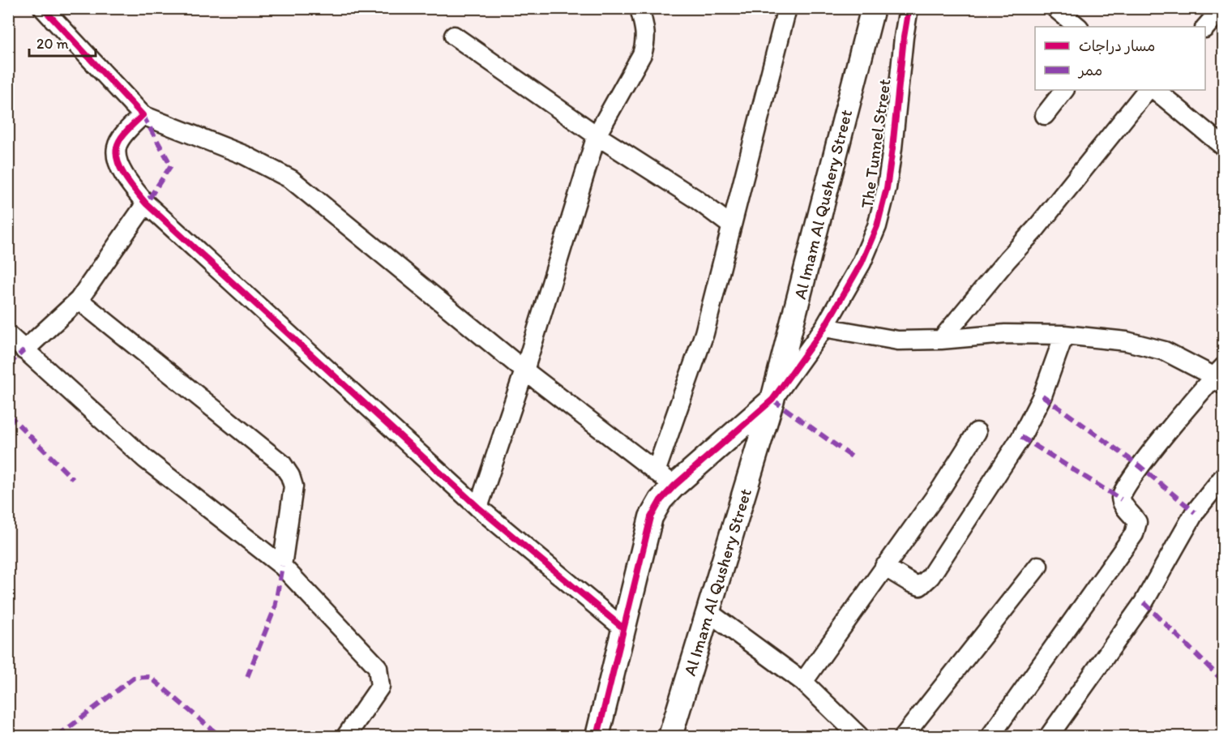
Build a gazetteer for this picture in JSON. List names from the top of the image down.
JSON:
{
  "streets": {
    "street": ["The Tunnel Street", "Al Imam Al Qushery Street"]
  },
  "crossings": [
    ["The Tunnel Street", "Al Imam Al Qushery Street"]
  ],
  "legend": ["مسار دراجات", "ممر"],
  "scale_bar": "20 m"
}
